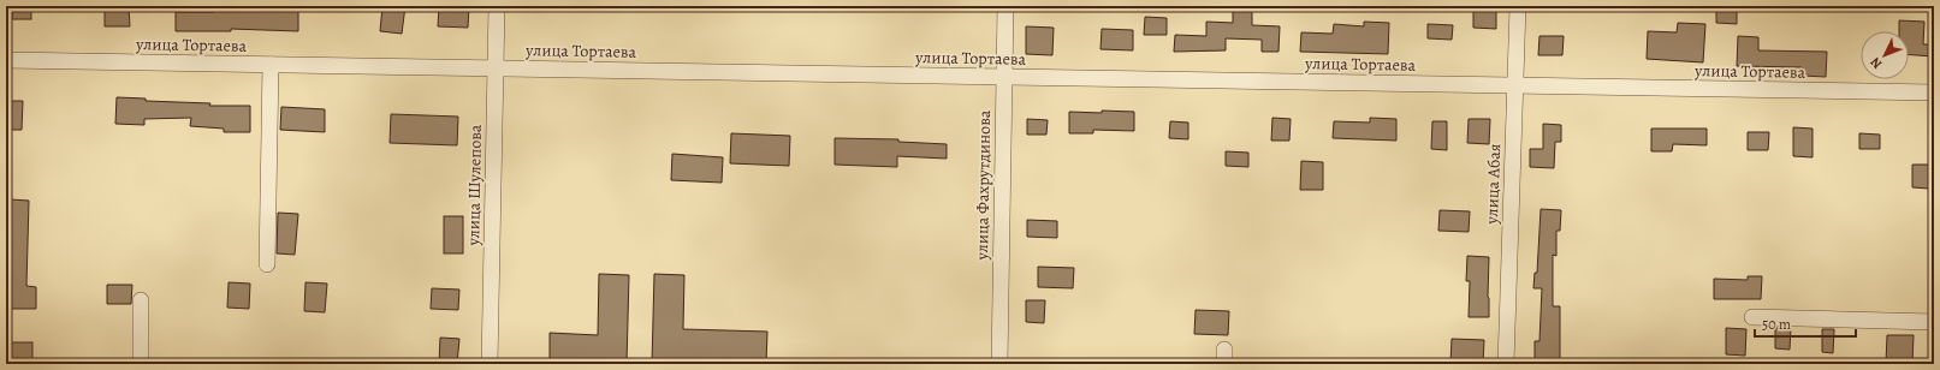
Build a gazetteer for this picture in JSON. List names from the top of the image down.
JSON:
{
  "streets": {
    "street": [
      "улица Тортаева",
      "улица Абая",
      "улица Шулепова",
      "улица Фахрутдинова"
    ]
  },
  "crossings": [
    ["улица Тортаева", "улица Абая"],
    ["улица Тортаева", "улица Шулепова"],
    ["улица Тортаева", "улица Фахрутдинова"]
  ],
  "scale_bar": "50 m",
  "north": "bottom left"
}
